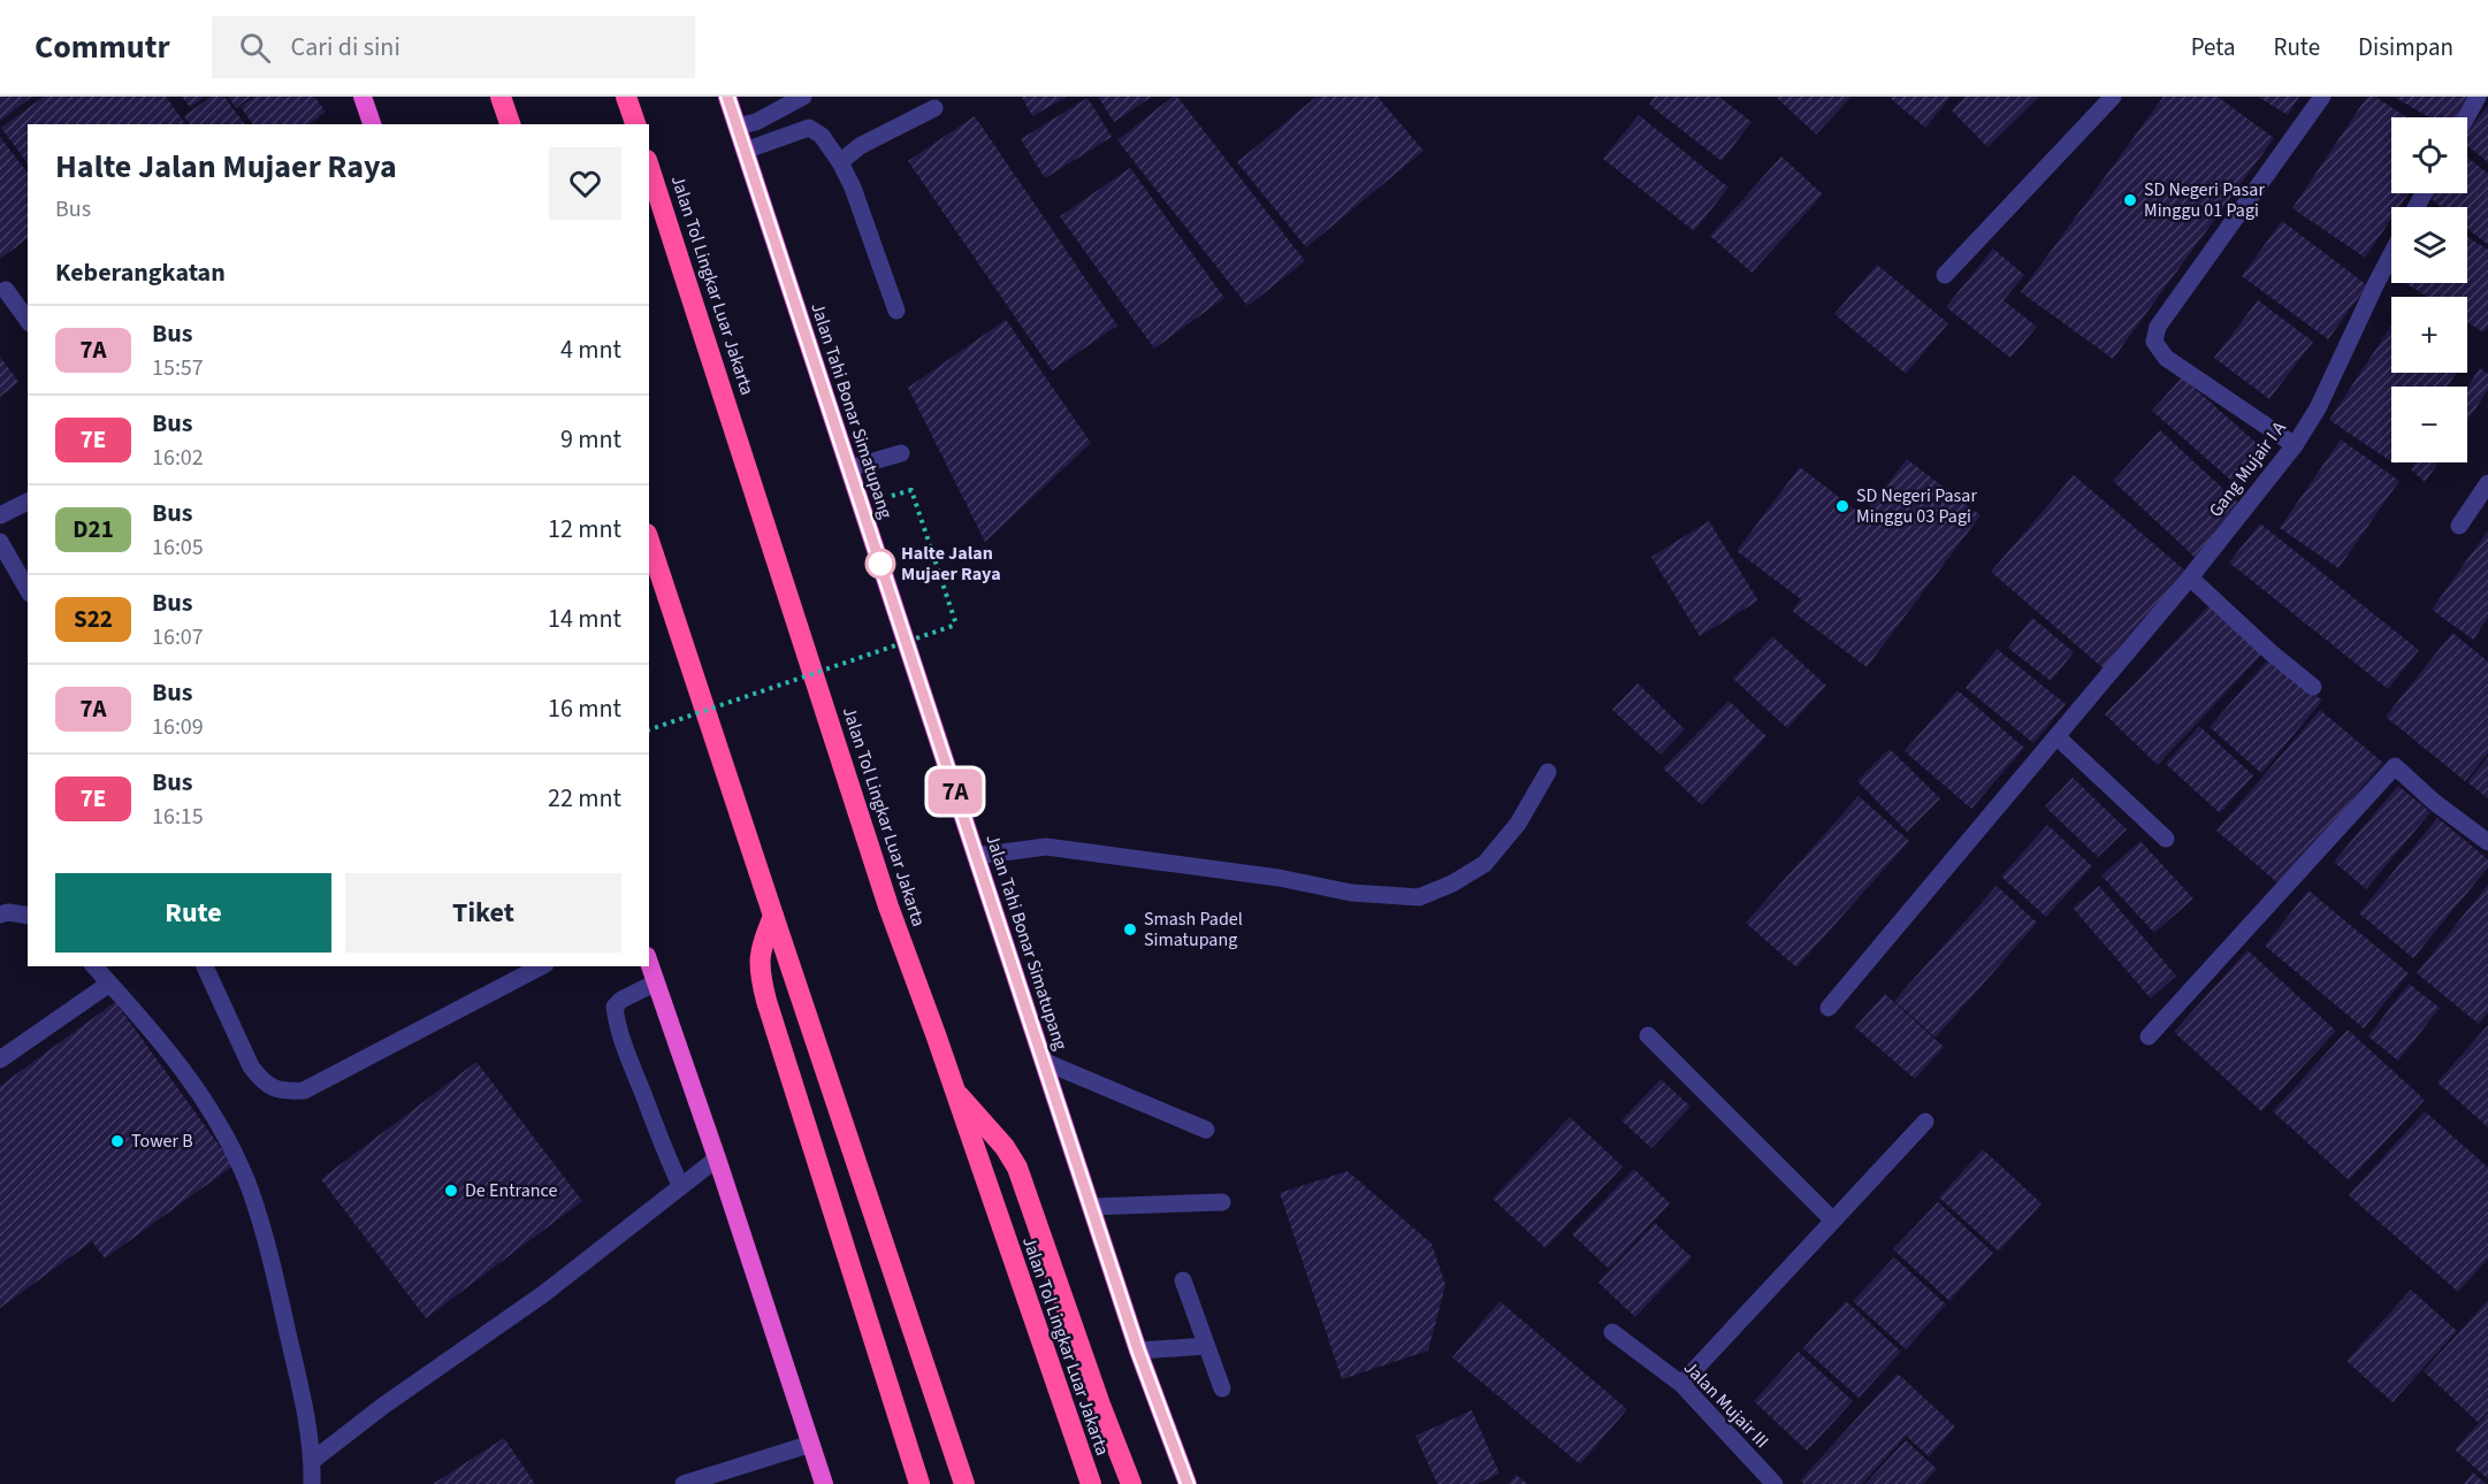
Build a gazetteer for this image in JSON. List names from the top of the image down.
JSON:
{
  "streets": {
    "highway": ["Jalan Tol Lingkar Luar Jakarta", "Jalan Tahi Bonar Simatupang"],
    "street": ["Gang Mujair I A", "Jalan Mujair III"]
  },
  "places": [
    "SD Negeri Pasar Minggu 01 Pagi",
    "SD Negeri Pasar Minggu 03 Pagi",
    "Halte Jalan Mujaer Raya",
    "Smash Padel Simatupang",
    "Tower B",
    "De Entrance"
  ],
  "lines": ["bus line 7A"],
  "page": {
    "header": "Commutr",
    "search": "Cari di sini",
    "nav": ["Peta", "Rute", "Disimpan"],
    "on_map": "7A",
    "map_buttons": ["+", "−"],
    "heading": [
      ["Halte Jalan Mujaer Raya", "Bus"],
      "Keberangkatan"
    ],
    "list": [
      {
        "mark": "7A",
        "name": "Bus",
        "note": "15:57",
        "value": "4 mnt"
      },
      {
        "mark": "7E",
        "name": "Bus",
        "note": "16:02",
        "value": "9 mnt"
      },
      {
        "mark": "D21",
        "name": "Bus",
        "note": "16:05",
        "value": "12 mnt"
      },
      {
        "mark": "S22",
        "name": "Bus",
        "note": "16:07",
        "value": "14 mnt"
      },
      {
        "mark": "7A",
        "name": "Bus",
        "note": "16:09",
        "value": "16 mnt"
      },
      {
        "mark": "7E",
        "name": "Bus",
        "note": "16:15",
        "value": "22 mnt"
      }
    ],
    "buttons": ["Rute", "Tiket"]
  }
}
